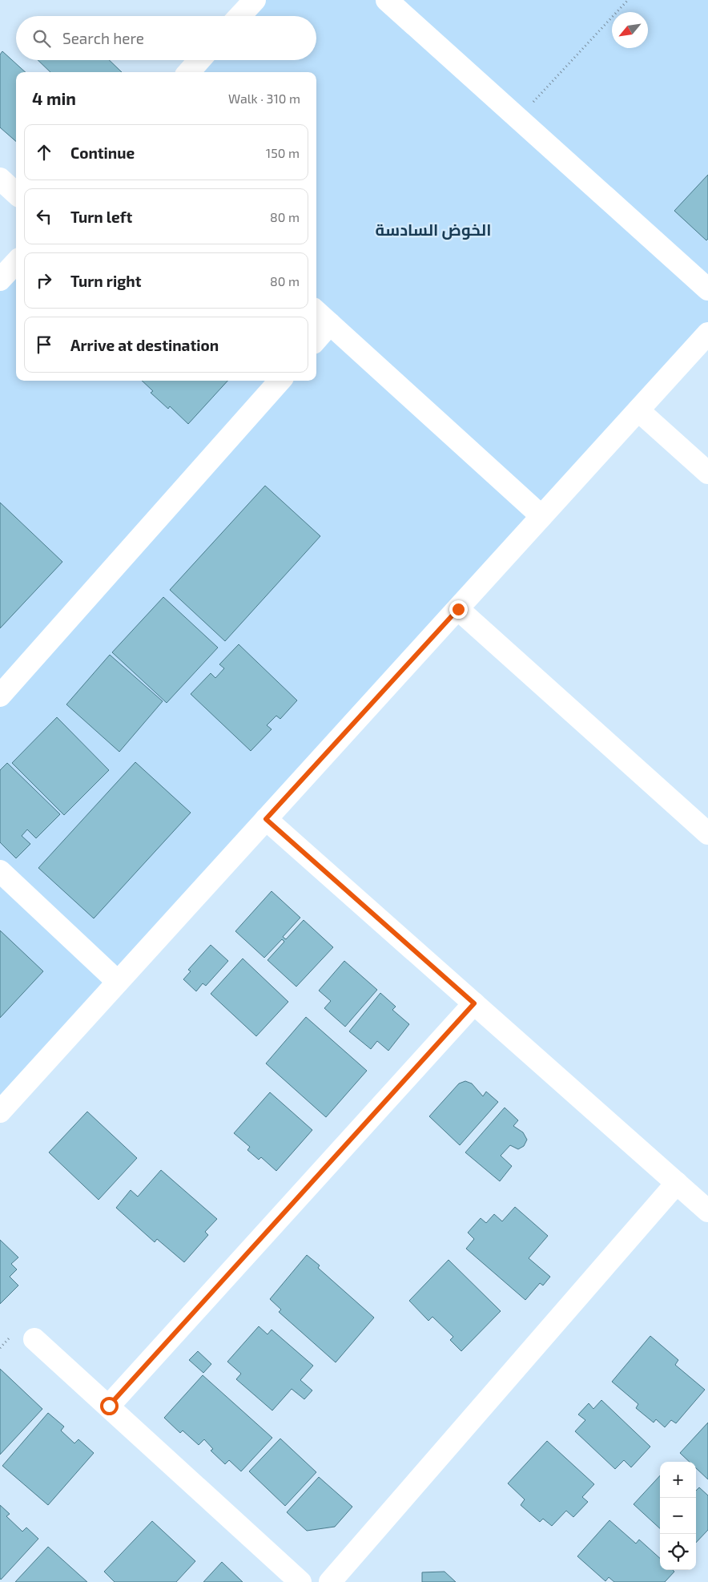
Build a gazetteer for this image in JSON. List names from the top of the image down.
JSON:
{
  "districts": ["الخوض السادسة"],
  "north": "bottom left",
  "page": {
    "search": "Search here",
    "heading": ["4 min", "Walk · 310 m"],
    "list": [
      ["Continue", "150 m"],
      ["Turn left", "80 m"],
      ["Turn right", "80 m"],
      "Arrive at destination"
    ],
    "map_buttons": ["+", "−"]
  }
}
